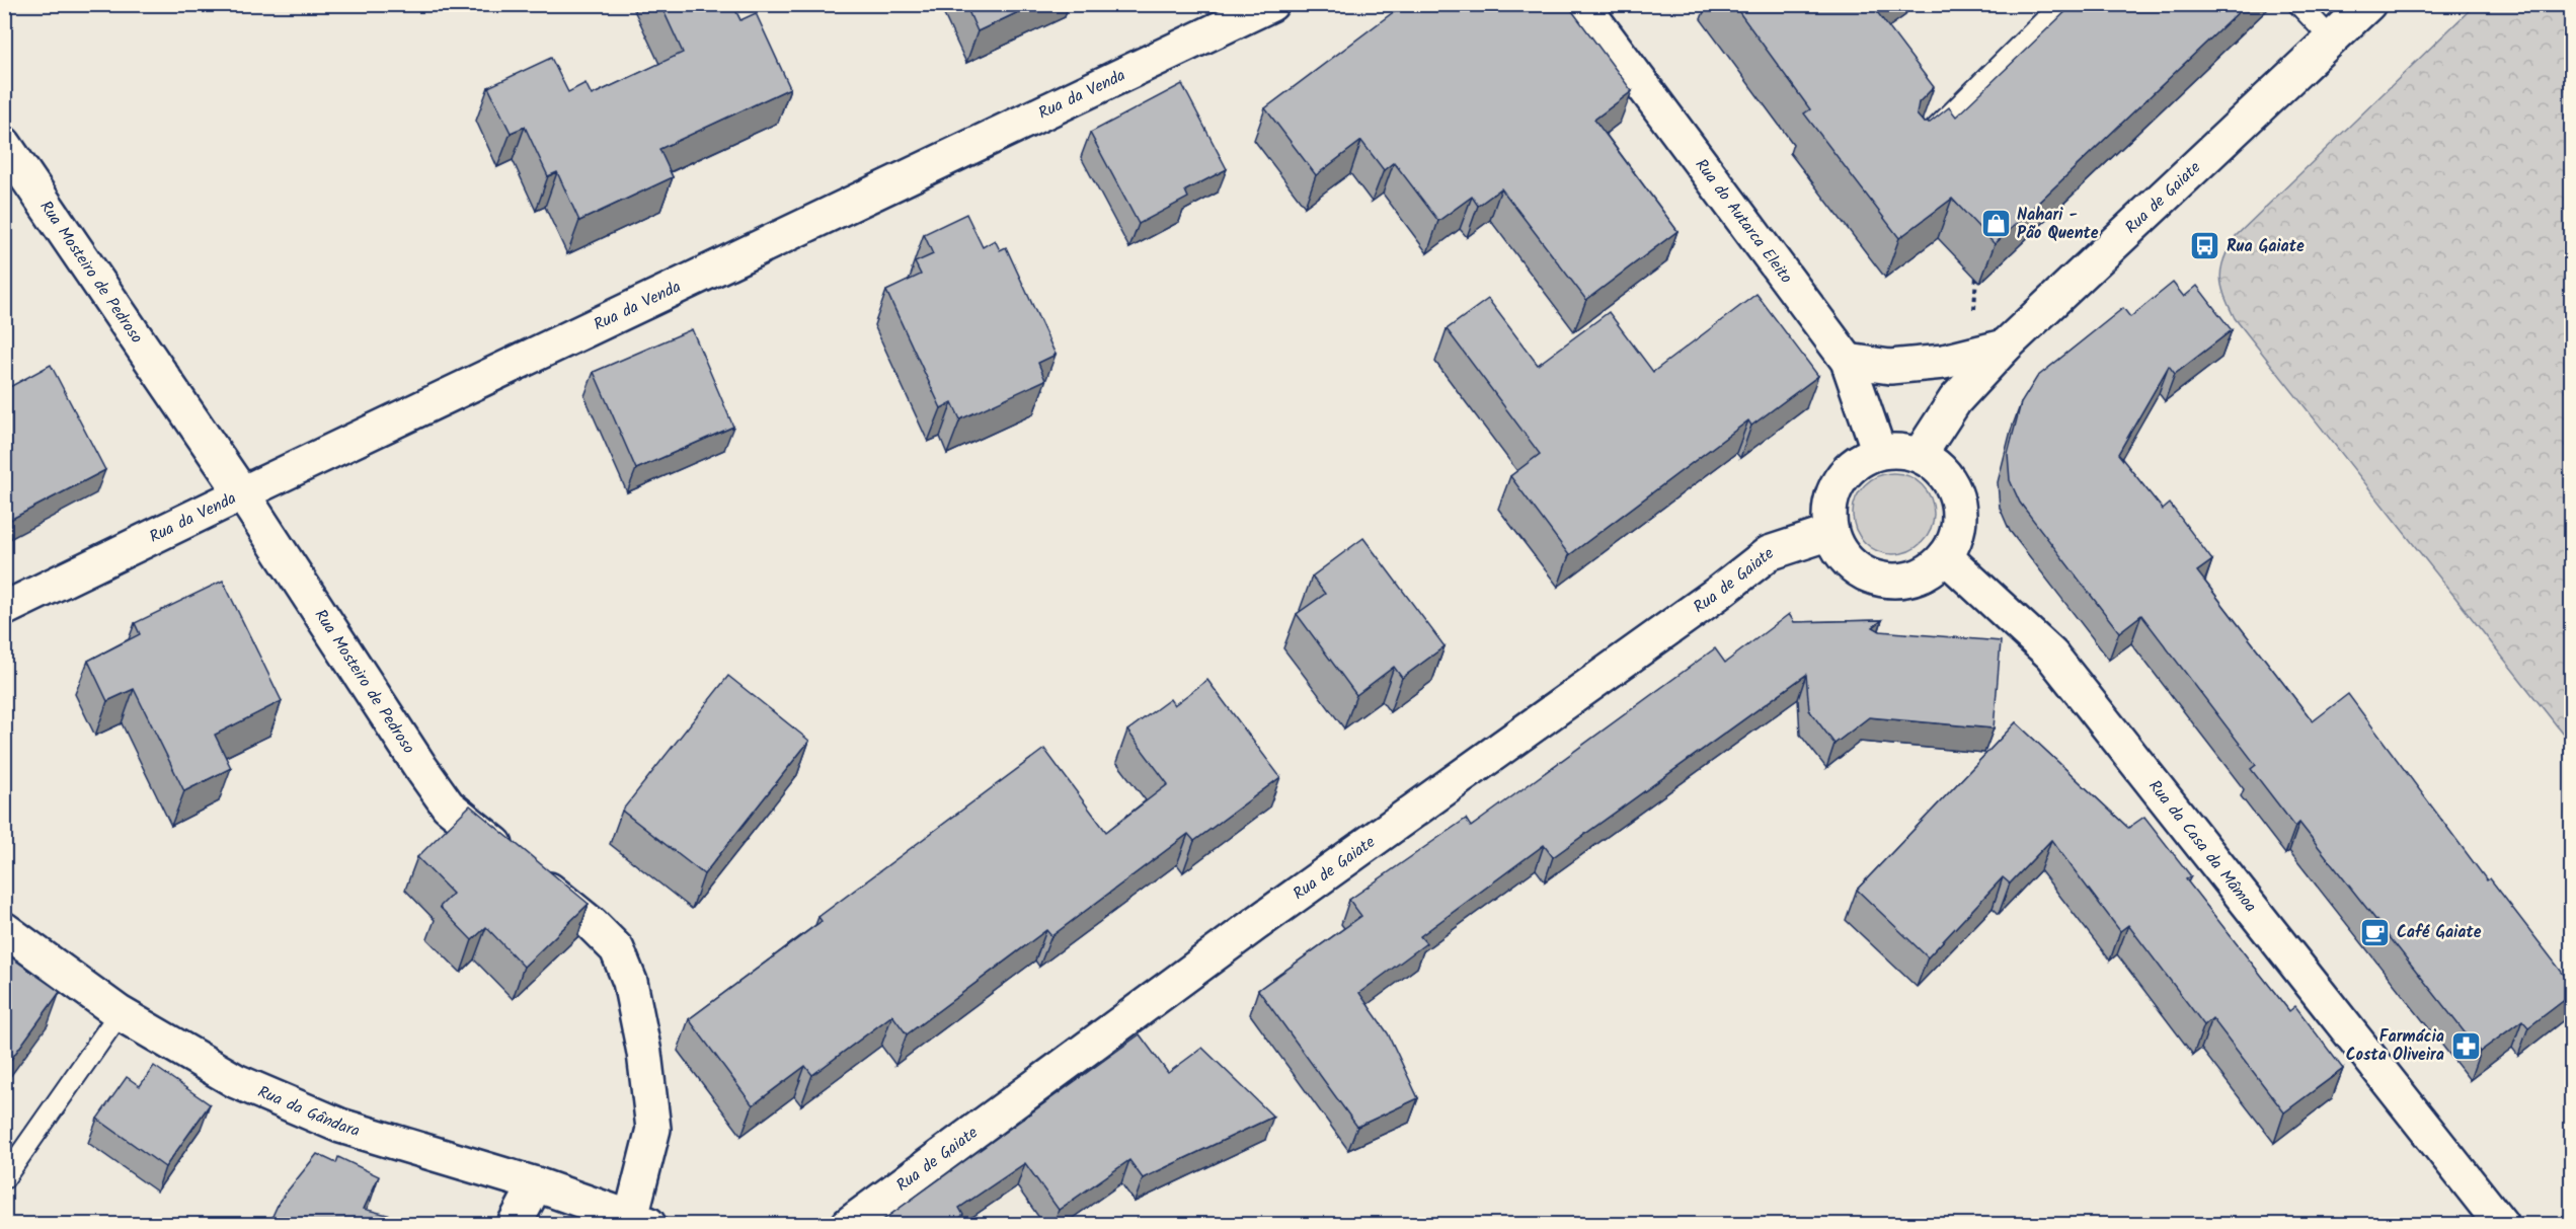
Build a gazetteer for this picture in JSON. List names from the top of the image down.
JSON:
{
  "streets": {
    "street": [
      "Rua da Venda",
      "Rua de Gaiate",
      "Rua do Autarca Eleito",
      "Rua Mosteiro de Pedroso",
      "Rua da Casa da Mâmoa",
      "Rua da Gândara"
    ]
  },
  "crossings": [
    ["Rua da Venda", "Rua Mosteiro de Pedroso"],
    ["Rua de Gaiate", "Rua do Autarca Eleito"],
    ["Rua de Gaiate", "Rua da Casa da Mâmoa"],
    ["Rua do Autarca Eleito", "Rua da Casa da Mâmoa"],
    ["Rua Mosteiro de Pedroso", "Rua da Gândara"]
  ],
  "places": {
    "shop": ["Nahari - Pão Quente"],
    "bus stop": ["Rua Gaiate"],
    "cafe": ["Café Gaiate"],
    "pharmacy": ["Farmácia Costa Oliveira"]
  }
}
